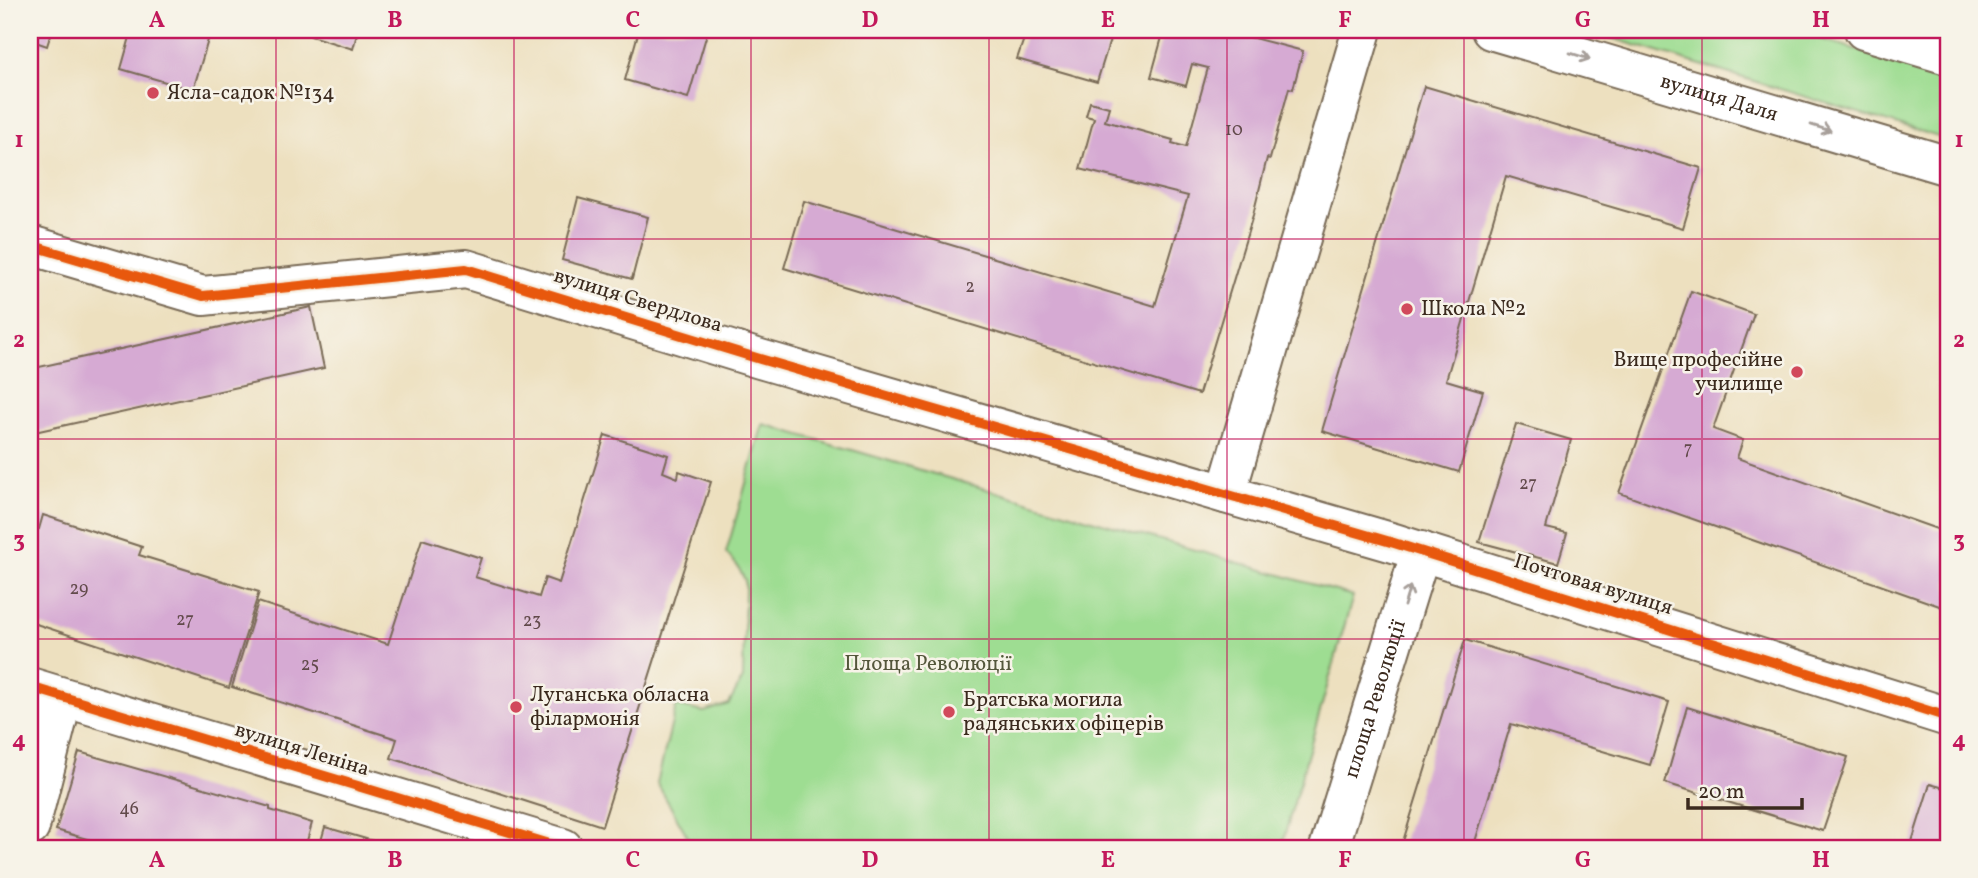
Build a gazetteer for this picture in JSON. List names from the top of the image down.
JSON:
{
  "streets": {
    "street": [
      "вулиця Даля",
      "вулиця Свердлова",
      "Почтовая вулиця",
      "площа Революції",
      "вулиця Леніна"
    ]
  },
  "crossings": [
    ["вулиця Свердлова", "Почтовая вулиця"],
    ["Почтовая вулиця", "площа Революції"]
  ],
  "one_way": ["вулиця Даля", "площа Революції"],
  "parks": ["Площа Революції"],
  "places": [
    "Ясла-садок №134",
    "Школа №2",
    "Вище професійне училище",
    "Луганська обласна філармонія",
    "Братська могила радянських офіцерів"
  ],
  "house_numbers": [
    "10",
    "2",
    "7",
    "27",
    "29",
    "27",
    "23",
    "25",
    "46"
  ],
  "scale_bar": "20 m",
  "grid": {
    "columns": [
      "A",
      "B",
      "C",
      "D",
      "E",
      "F",
      "G",
      "H"
    ],
    "rows": [
      "1",
      "2",
      "3",
      "4"
    ]
  }
}
